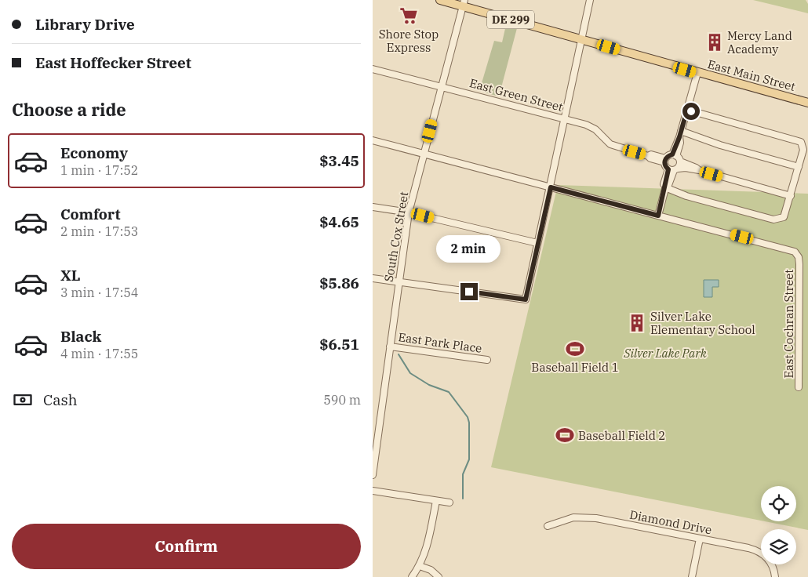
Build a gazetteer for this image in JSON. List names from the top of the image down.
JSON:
{
  "streets": {
    "main road": ["DE 299", "East Main Street"],
    "street": [
      "East Green Street",
      "South Cox Street",
      "East Cochran Street",
      "East Park Place",
      "Diamond Drive"
    ]
  },
  "crossings": [
    ["East Main Street", "South Cox Street"],
    ["East Green Street", "South Cox Street"],
    ["South Cox Street", "East Cochran Street"],
    ["South Cox Street", "East Park Place"]
  ],
  "parks": ["Silver Lake Park"],
  "places": {
    "supermarket": ["Shore Stop Express"],
    "building": ["Mercy Land Academy", "Silver Lake Elementary School"],
    "sports": ["Baseball Field 1", "Baseball Field 2"]
  },
  "page": {
    "banner": ["Library Drive", "East Hoffecker Street"],
    "heading": "Choose a ride",
    "list": [
      {
        "name": "Economy",
        "note": "1 min · 17:52",
        "value": "$3.45"
      },
      {
        "name": "Comfort",
        "note": "2 min · 17:53",
        "value": "$4.65"
      },
      {
        "name": "XL",
        "note": "3 min · 17:54",
        "value": "$5.86"
      },
      {
        "name": "Black",
        "note": "4 min · 17:55",
        "value": "$6.51"
      }
    ],
    "bubble": "2 min",
    "pay": ["Cash", "590 m"],
    "buttons": "Confirm"
  }
}
